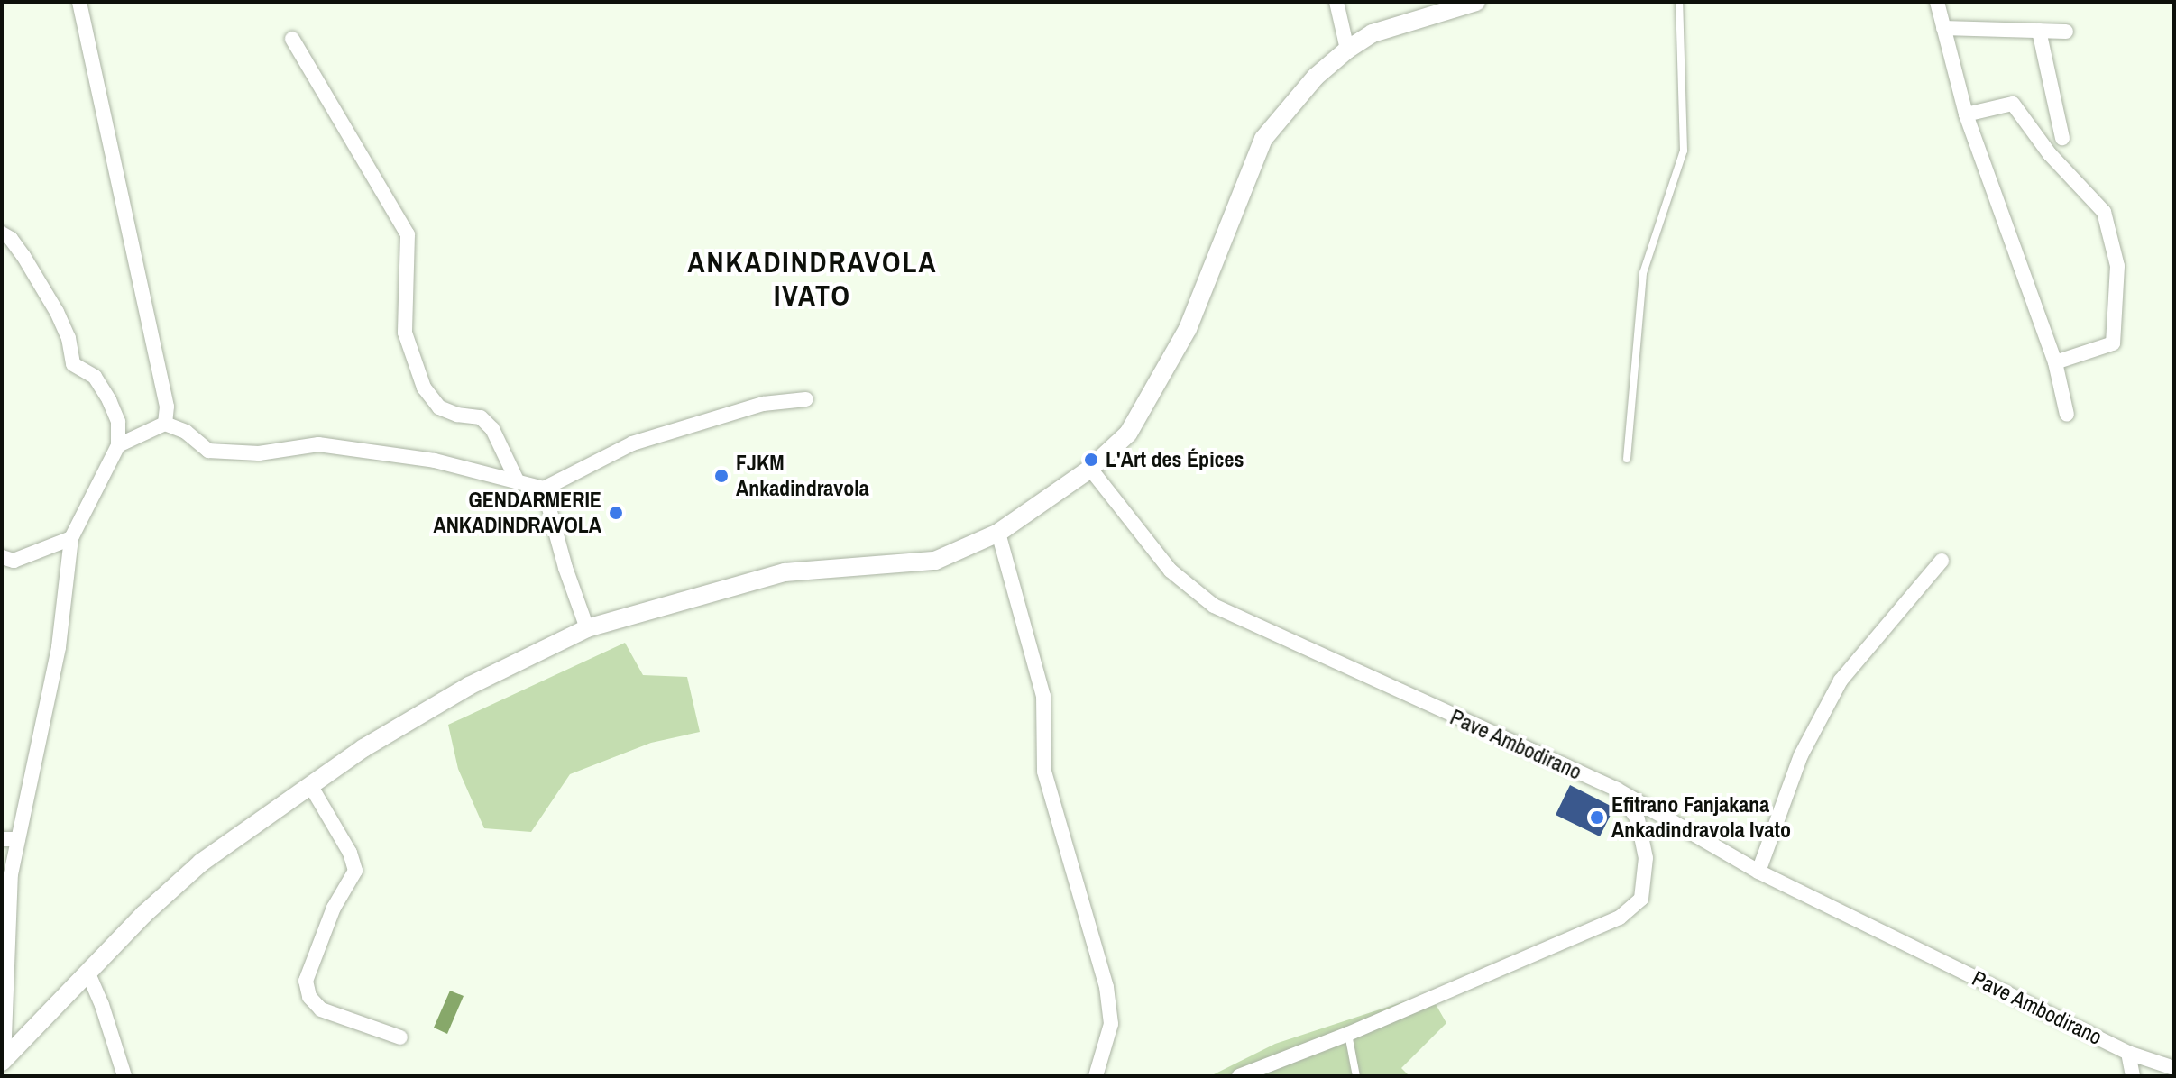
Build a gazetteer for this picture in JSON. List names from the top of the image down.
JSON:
{
  "streets": {
    "street": ["Pave Ambodirano"]
  },
  "districts": ["ANKADINDRAVOLA IVATO"],
  "places": [
    "L'Art des Épices",
    "FJKM Ankadindravola",
    "GENDARMERIE ANKADINDRAVOLA",
    "Efitrano Fanjakana Ankadindravola Ivato"
  ]
}
